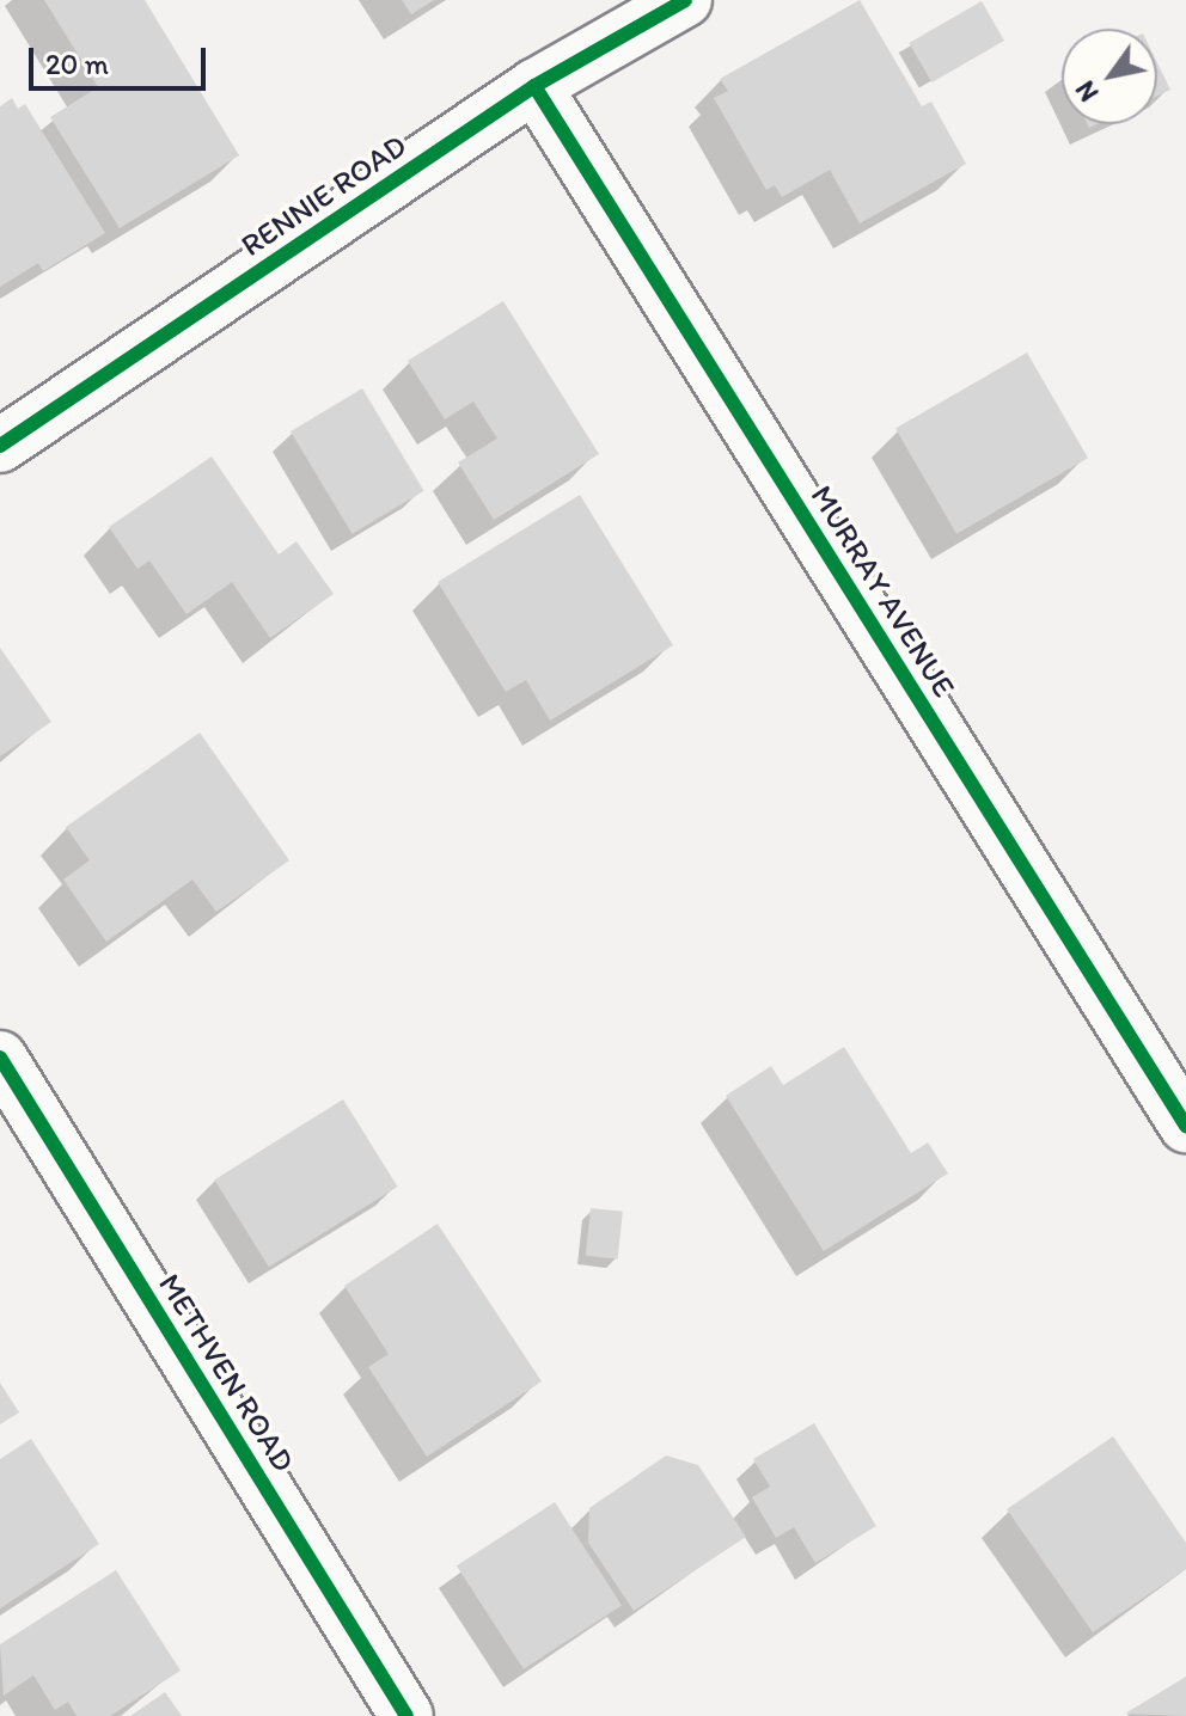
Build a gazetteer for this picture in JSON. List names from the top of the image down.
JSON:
{
  "streets": {
    "street": ["RENNIE ROAD", "MURRAY AVENUE", "METHVEN ROAD"]
  },
  "crossings": [
    ["RENNIE ROAD", "MURRAY AVENUE"]
  ],
  "scale_bar": "20 m",
  "north": "bottom left"
}
